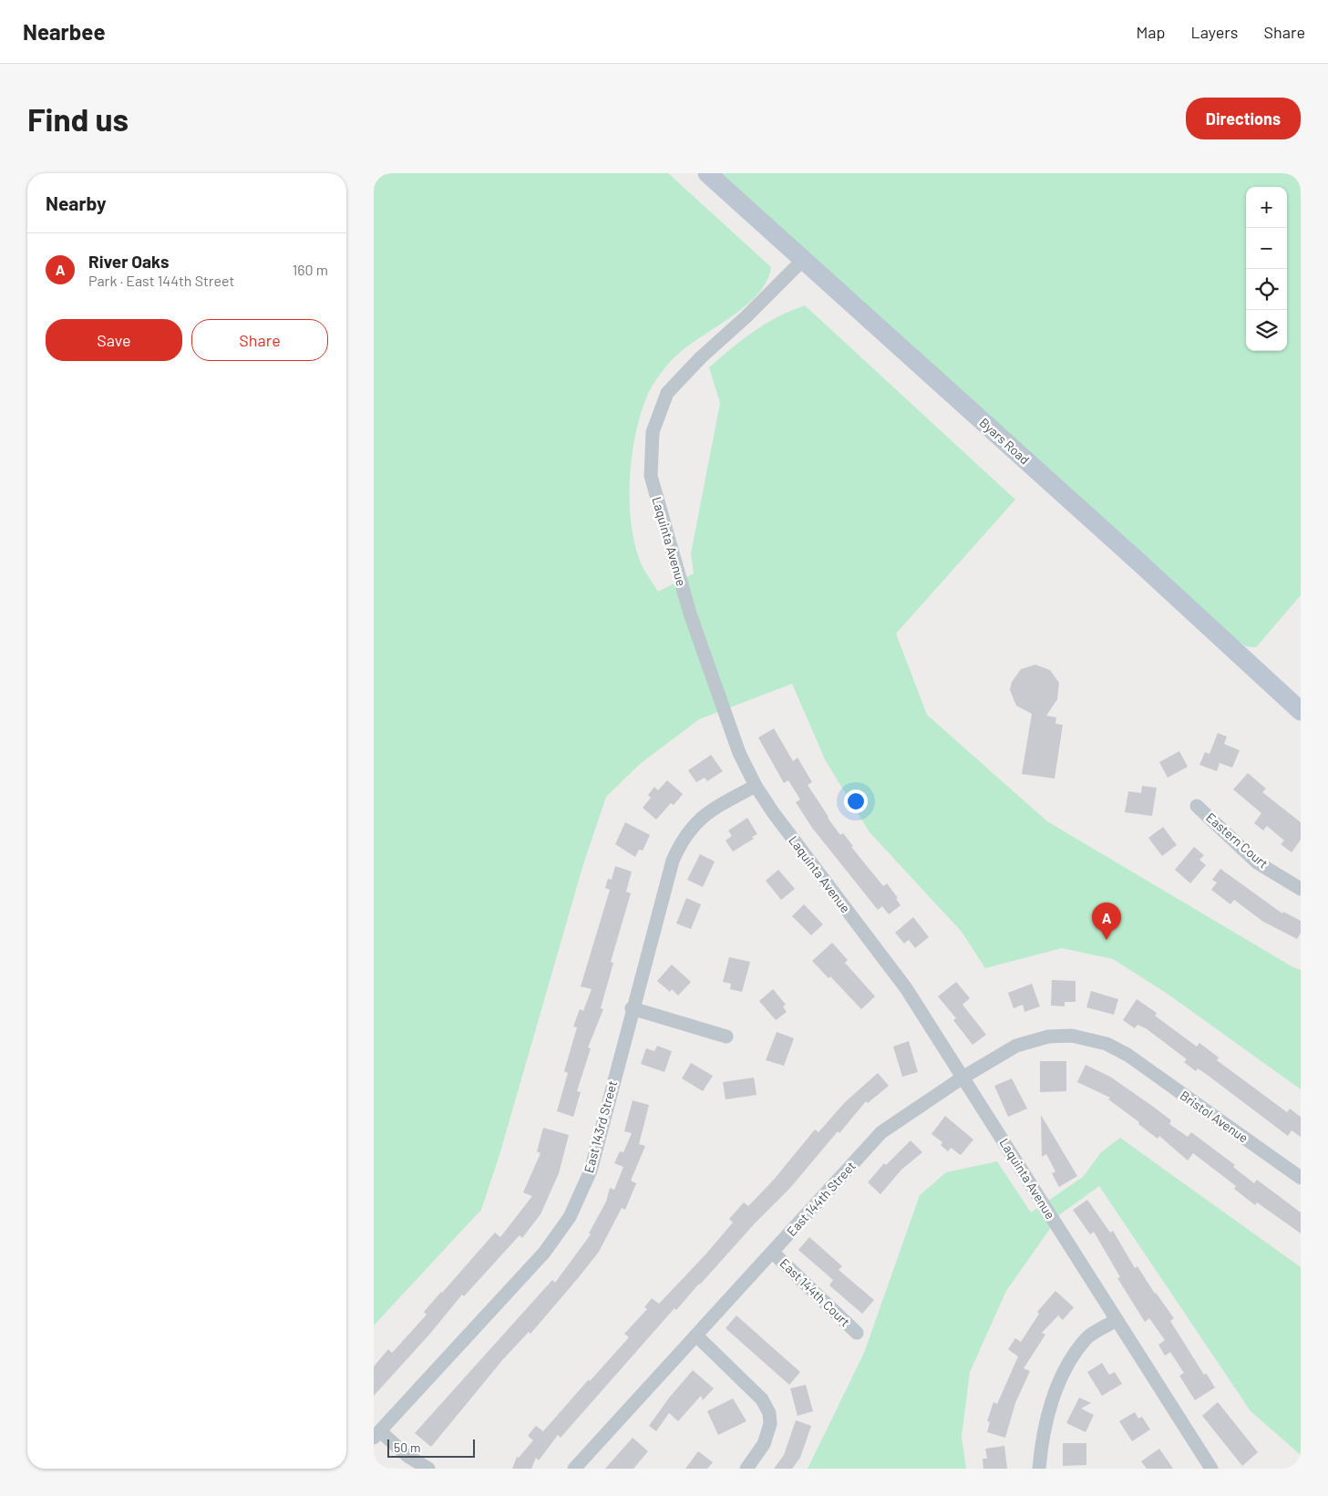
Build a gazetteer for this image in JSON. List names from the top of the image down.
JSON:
{
  "streets": {
    "street": [
      "Byars Road",
      "Laquinta Avenue",
      "Eastern Court",
      "Bristol Avenue",
      "East 143rd Street",
      "East 144th Street",
      "East 144th Court"
    ]
  },
  "crossings": [
    ["Byars Road", "Laquinta Avenue"],
    ["Laquinta Avenue", "East 143rd Street"],
    ["Laquinta Avenue", "East 144th Street"],
    ["Bristol Avenue", "East 144th Street"],
    ["East 144th Street", "East 144th Court"]
  ],
  "scale_bar": "50 m",
  "page": {
    "header": "Nearbee",
    "nav": ["Map", "Layers", "Share"],
    "buttons": [
      "Directions",
      ["Save", "Share"]
    ],
    "title": "Find us",
    "heading": "Nearby",
    "map_buttons": ["+", "−"],
    "list": [
      {
        "mark": "A",
        "name": "River Oaks",
        "note": "Park · East 144th Street",
        "value": "160 m"
      }
    ],
    "pins": "A",
    "scale": "50 m"
  }
}
